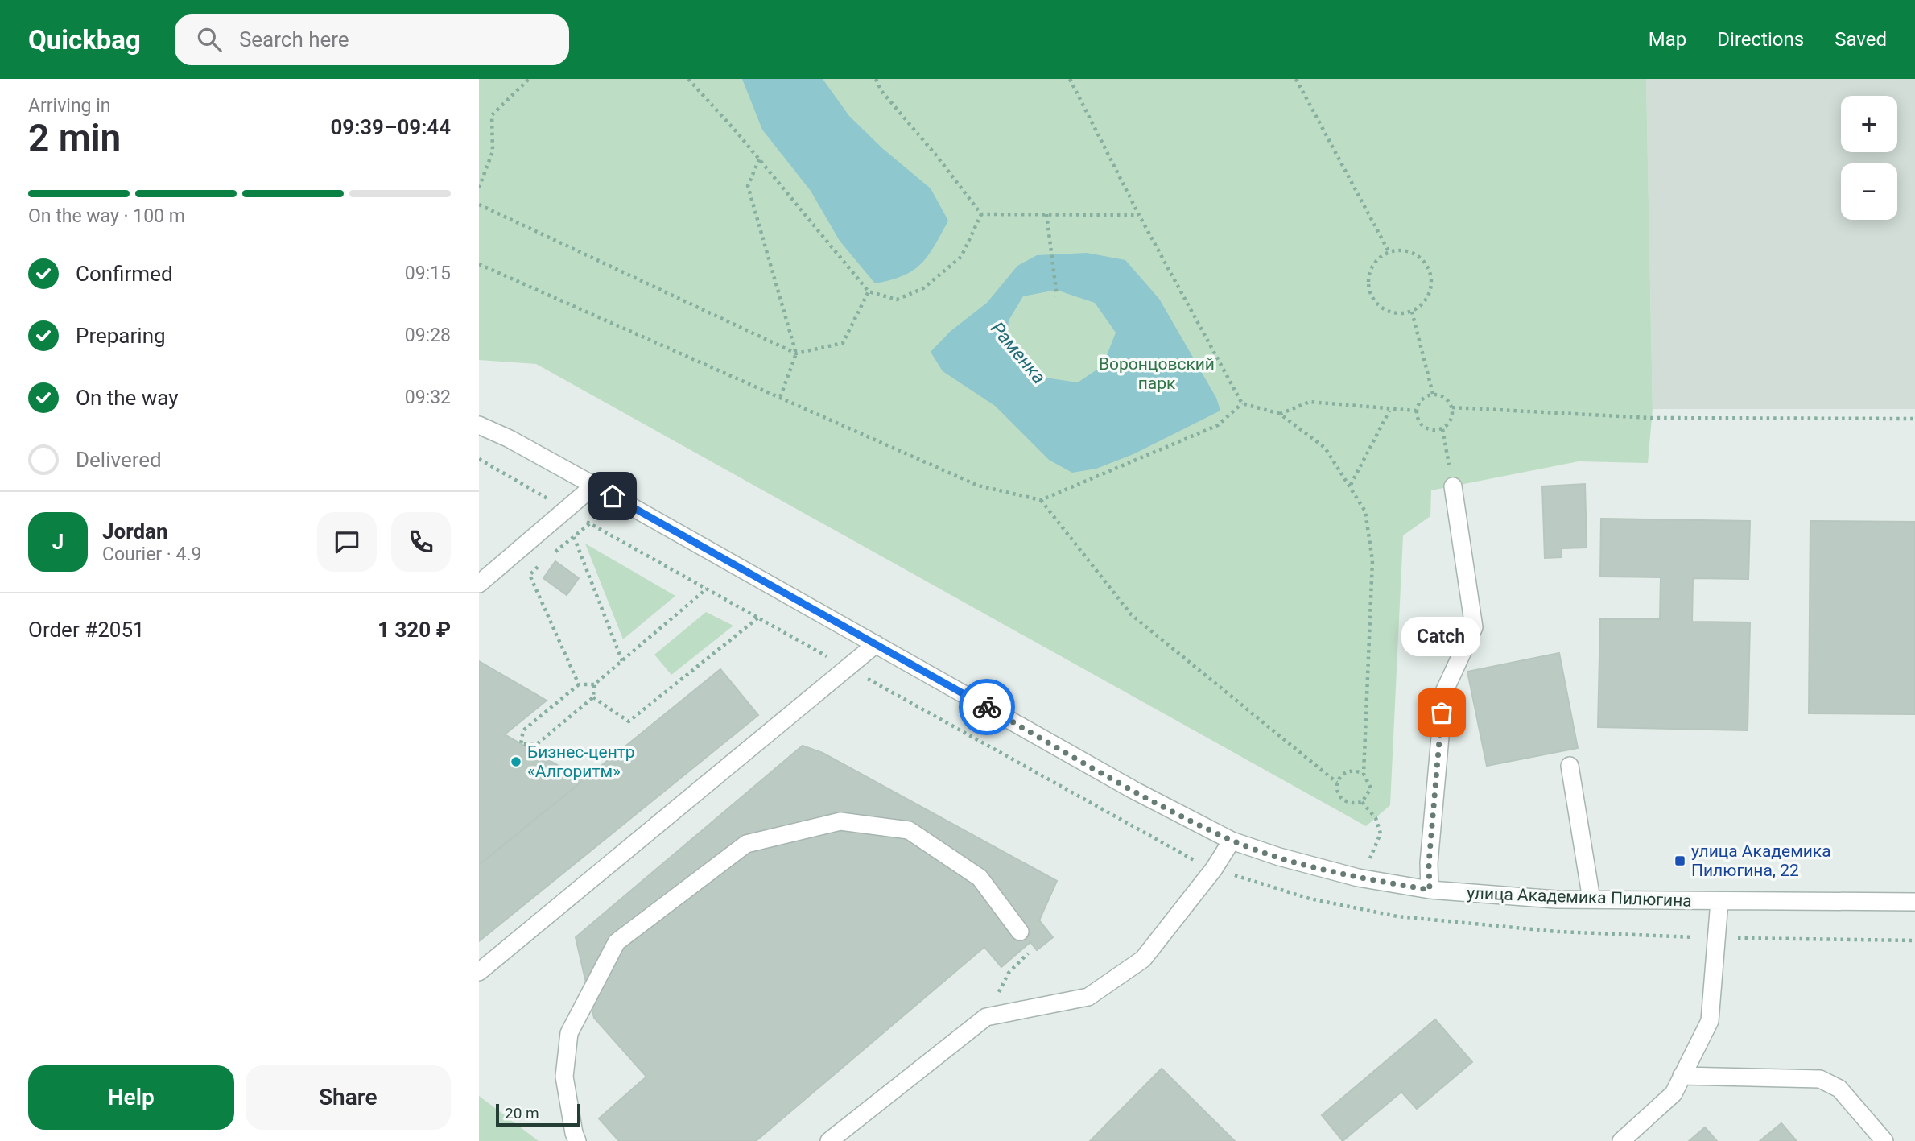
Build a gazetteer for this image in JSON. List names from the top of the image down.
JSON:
{
  "streets": {
    "street": ["улица Академика Пилюгина"]
  },
  "water": ["Раменка"],
  "parks": ["Воронцовский парк"],
  "places": {
    "other": ["Catch", "Бизнес-центр «Алгоритм»"],
    "transit": ["улица Академика Пилюгина, 22"]
  },
  "scale_bar": "20 m",
  "page": {
    "header": "Quickbag",
    "search": "Search here",
    "nav": ["Map", "Directions", "Saved"],
    "heading": ["2 min", "Arriving in", "09:39–09:44"],
    "panel": [
      "Jordan",
      "Courier · 4.9",
      "Order #2051",
      "1 320 ₽"
    ],
    "map_buttons": ["+", "−"],
    "bar": "On the way · 100 m",
    "list": [
      ["Confirmed", "09:15"],
      ["Preparing", "09:28"],
      ["On the way", "09:32"],
      "Delivered"
    ],
    "round": "J",
    "bubble": "Catch",
    "buttons": ["Help", "Share"],
    "scale": "20 m"
  }
}
